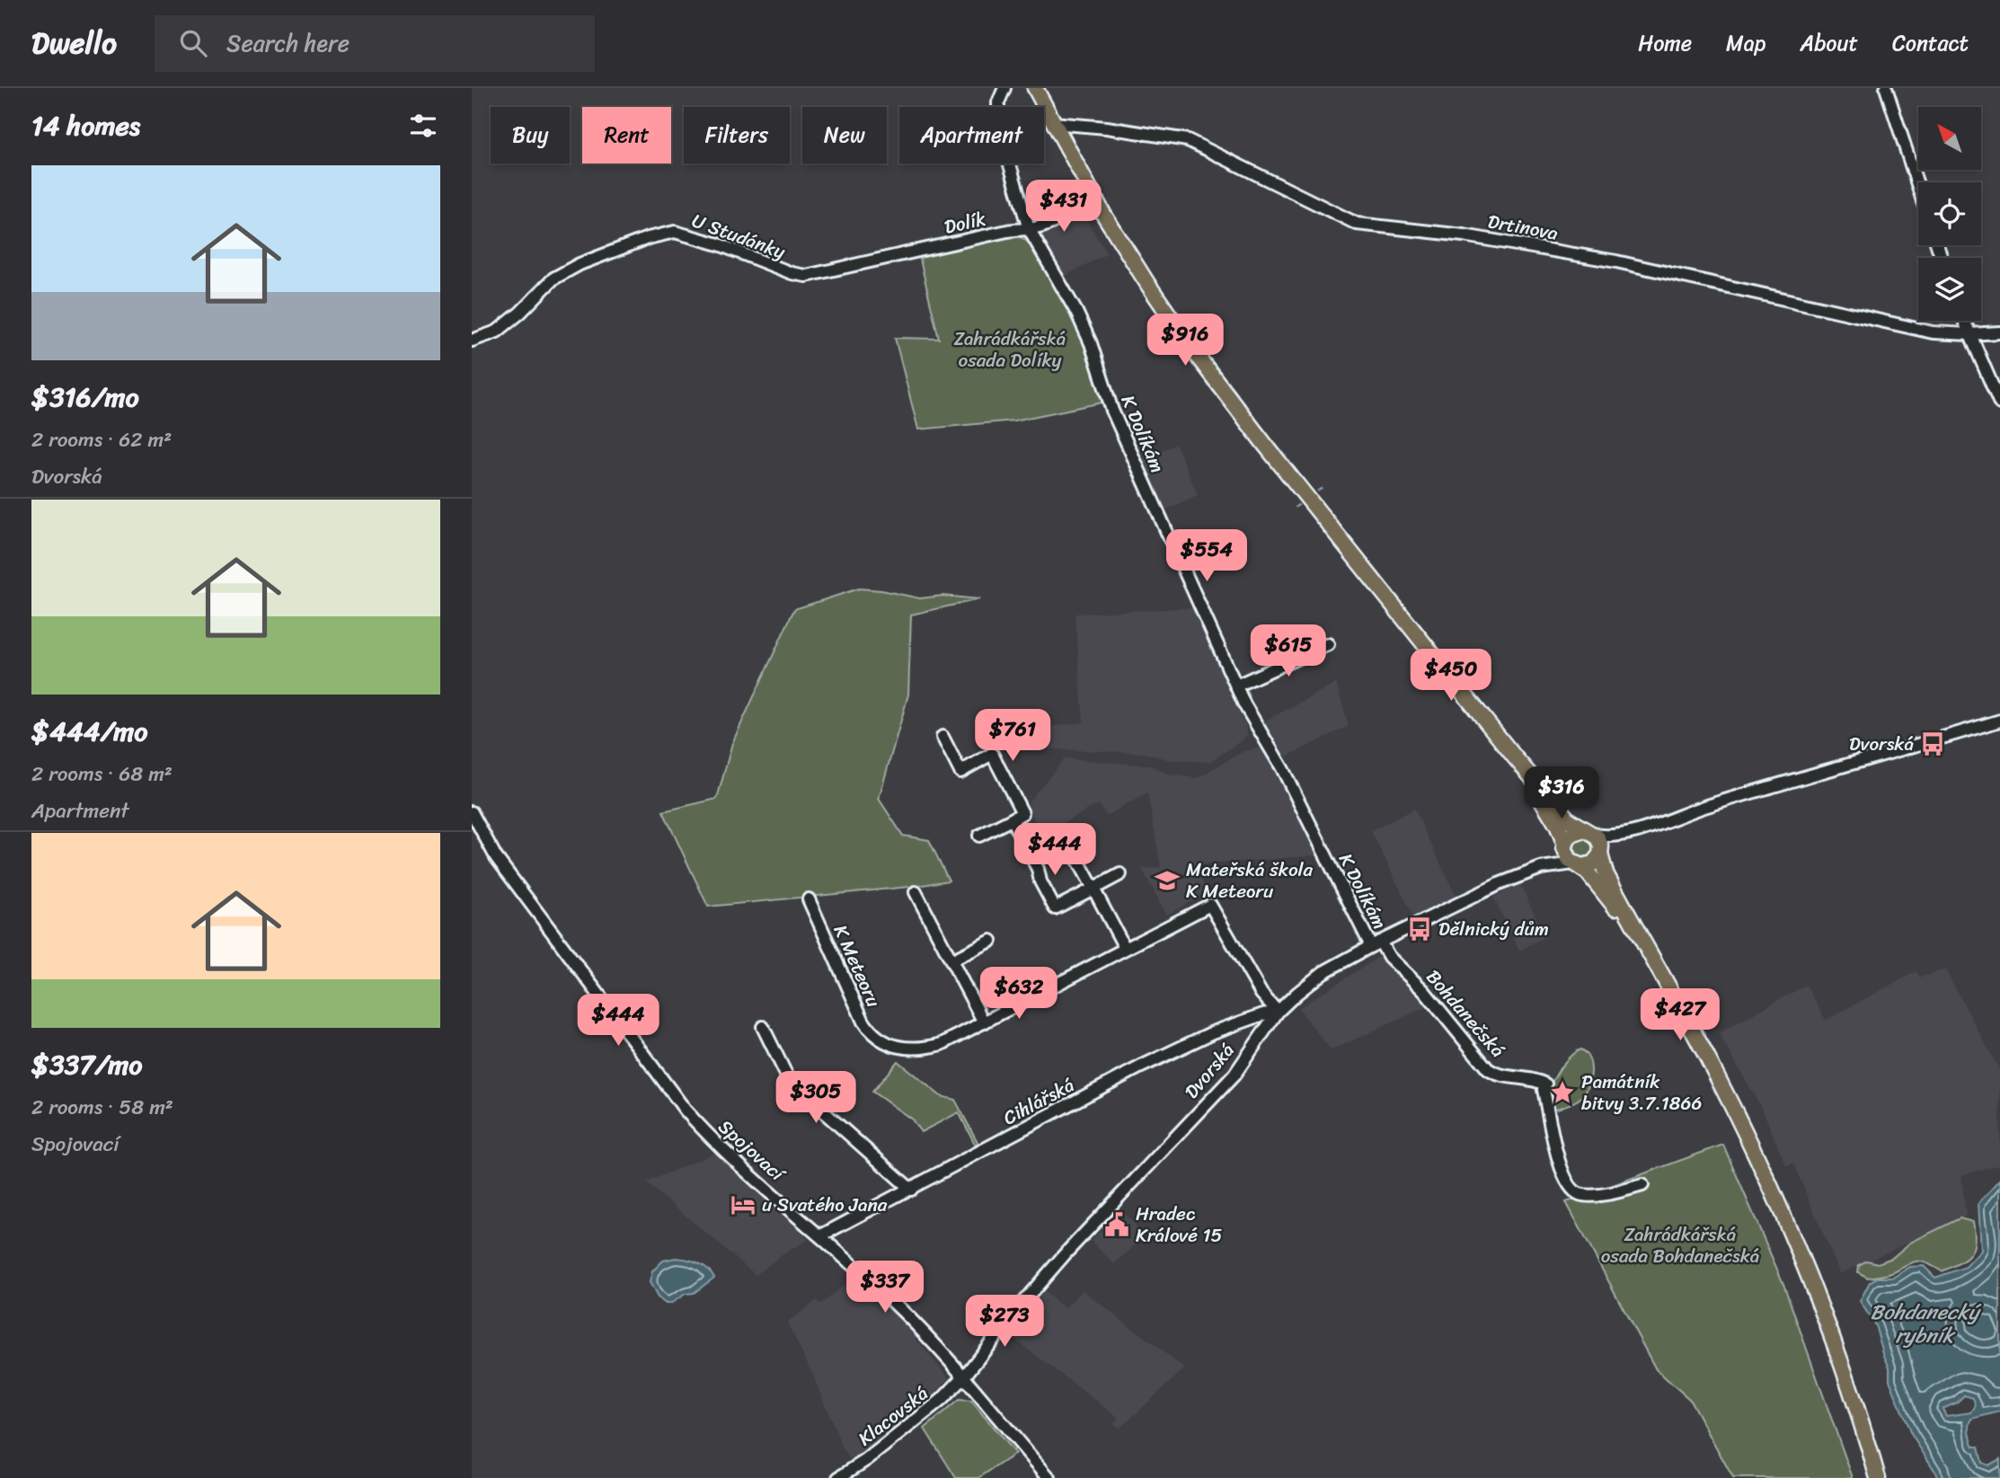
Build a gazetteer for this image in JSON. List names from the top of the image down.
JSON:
{
  "streets": {
    "main road": ["Dvorská"],
    "street": [
      "Dolík",
      "Drtinova",
      "U Studánky",
      "K Dolíkám",
      "K Meteoru",
      "Bohdanečská",
      "Cihlářská",
      "Spojovací",
      "Klacovská"
    ]
  },
  "crossings": [
    ["Dolík", "U Studánky"],
    ["Dolík", "K Dolíkám"],
    ["K Dolíkám", "Bohdanečská"],
    ["K Dolíkám", "Dvorská"],
    ["K Meteoru", "Dvorská"],
    ["K Meteoru", "Cihlářská"],
    ["Bohdanečská", "Dvorská"],
    ["Dvorská", "Cihlářská"],
    ["Dvorská", "Spojovací"],
    ["Dvorská", "Klacovská"],
    ["Cihlářská", "Spojovací"],
    ["Spojovací", "Klacovská"]
  ],
  "water": ["Bohdanecký rybník"],
  "parks": ["Zahrádkářská osada Dolíky", "Zahrádkářská osada Bohdanečská"],
  "places": {
    "bus stop": ["Dvorská", "Dělnický dům"],
    "school or university": ["Mateřská škola K Meteoru"],
    "place": ["Památník bitvy 3.7.1866"],
    "hotel": ["u Svatého Jana"],
    "public building": ["Hradec Králové 15"]
  },
  "north": "top left",
  "page": {
    "header": "Dwello",
    "search": "Search here",
    "nav": [
      "Home",
      "Map",
      "About",
      "Contact"
    ],
    "heading": "14 homes",
    "chip": [
      "Buy",
      "Rent",
      "Filters",
      "New",
      "Apartment"
    ],
    "list": [
      {
        "name": "$316/mo",
        "note": "2 rooms · 62 m² · Dvorská"
      },
      {
        "name": "$444/mo",
        "note": "2 rooms · 68 m² · Apartment"
      },
      {
        "name": "$337/mo",
        "note": "2 rooms · 58 m² · Spojovací"
      }
    ],
    "price": [
      "$431",
      "$916",
      "$554",
      "$615",
      "$450",
      "$761",
      "$316",
      "$444",
      "$632",
      "$427",
      "$444",
      "$305",
      "$337",
      "$273"
    ]
  }
}
